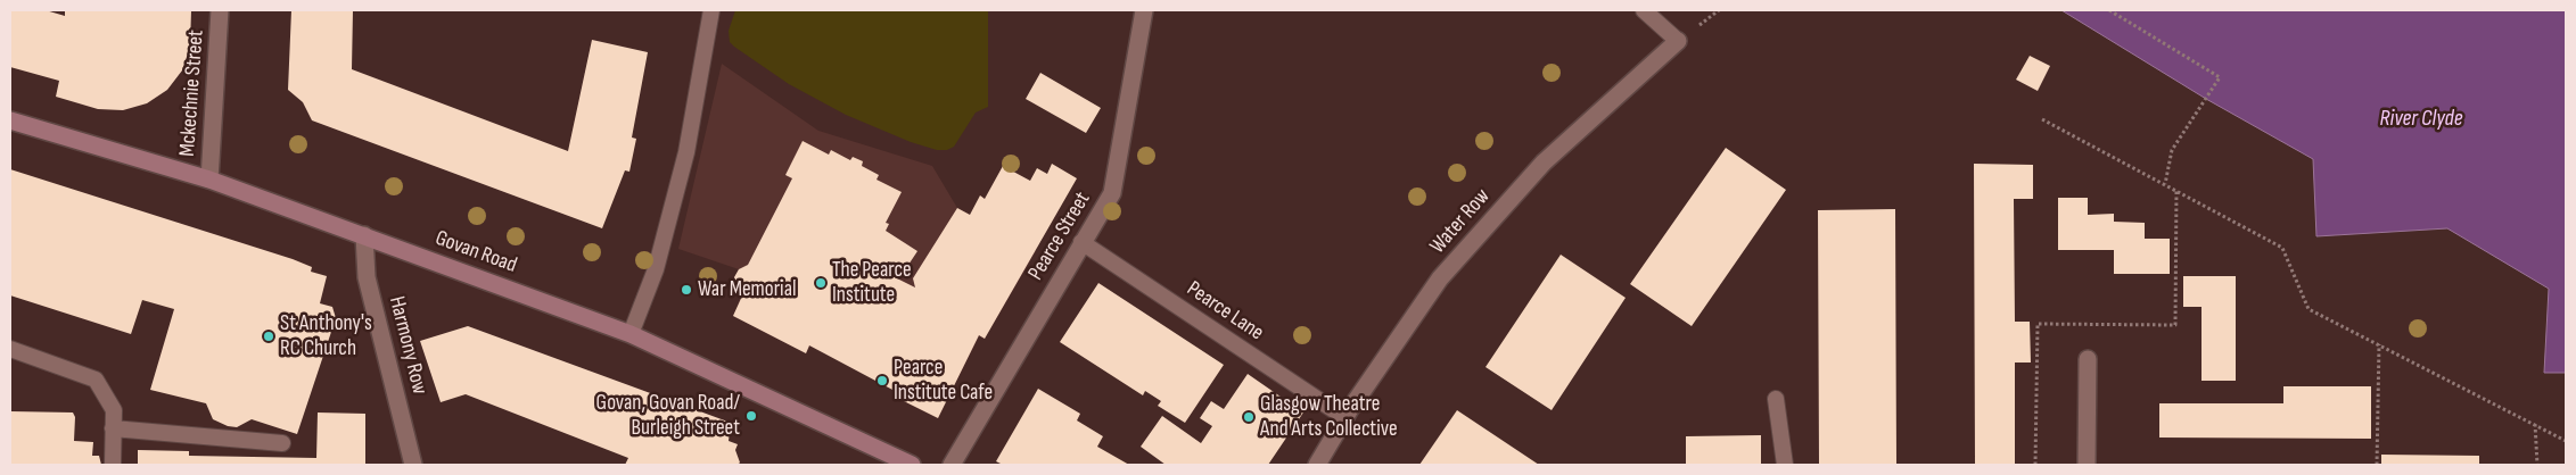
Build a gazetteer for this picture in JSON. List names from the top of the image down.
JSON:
{
  "streets": {
    "street": [
      "Mckechnie Street",
      "Water Row",
      "Pearce Street",
      "Govan Road",
      "Harmony Row"
    ],
    "lane": ["Pearce Lane"]
  },
  "crossings": [
    ["Mckechnie Street", "Govan Road"],
    ["Water Row", "Pearce Lane"],
    ["Pearce Street", "Pearce Lane"],
    ["Govan Road", "Harmony Row"]
  ],
  "water": ["River Clyde"],
  "places": [
    "The Pearce Institute",
    "War Memorial",
    "St Anthony's RC Church",
    "Pearce Institute Cafe",
    "Govan, Govan Road/ Burleigh Street",
    "Glasgow Theatre And Arts Collective"
  ]
}
